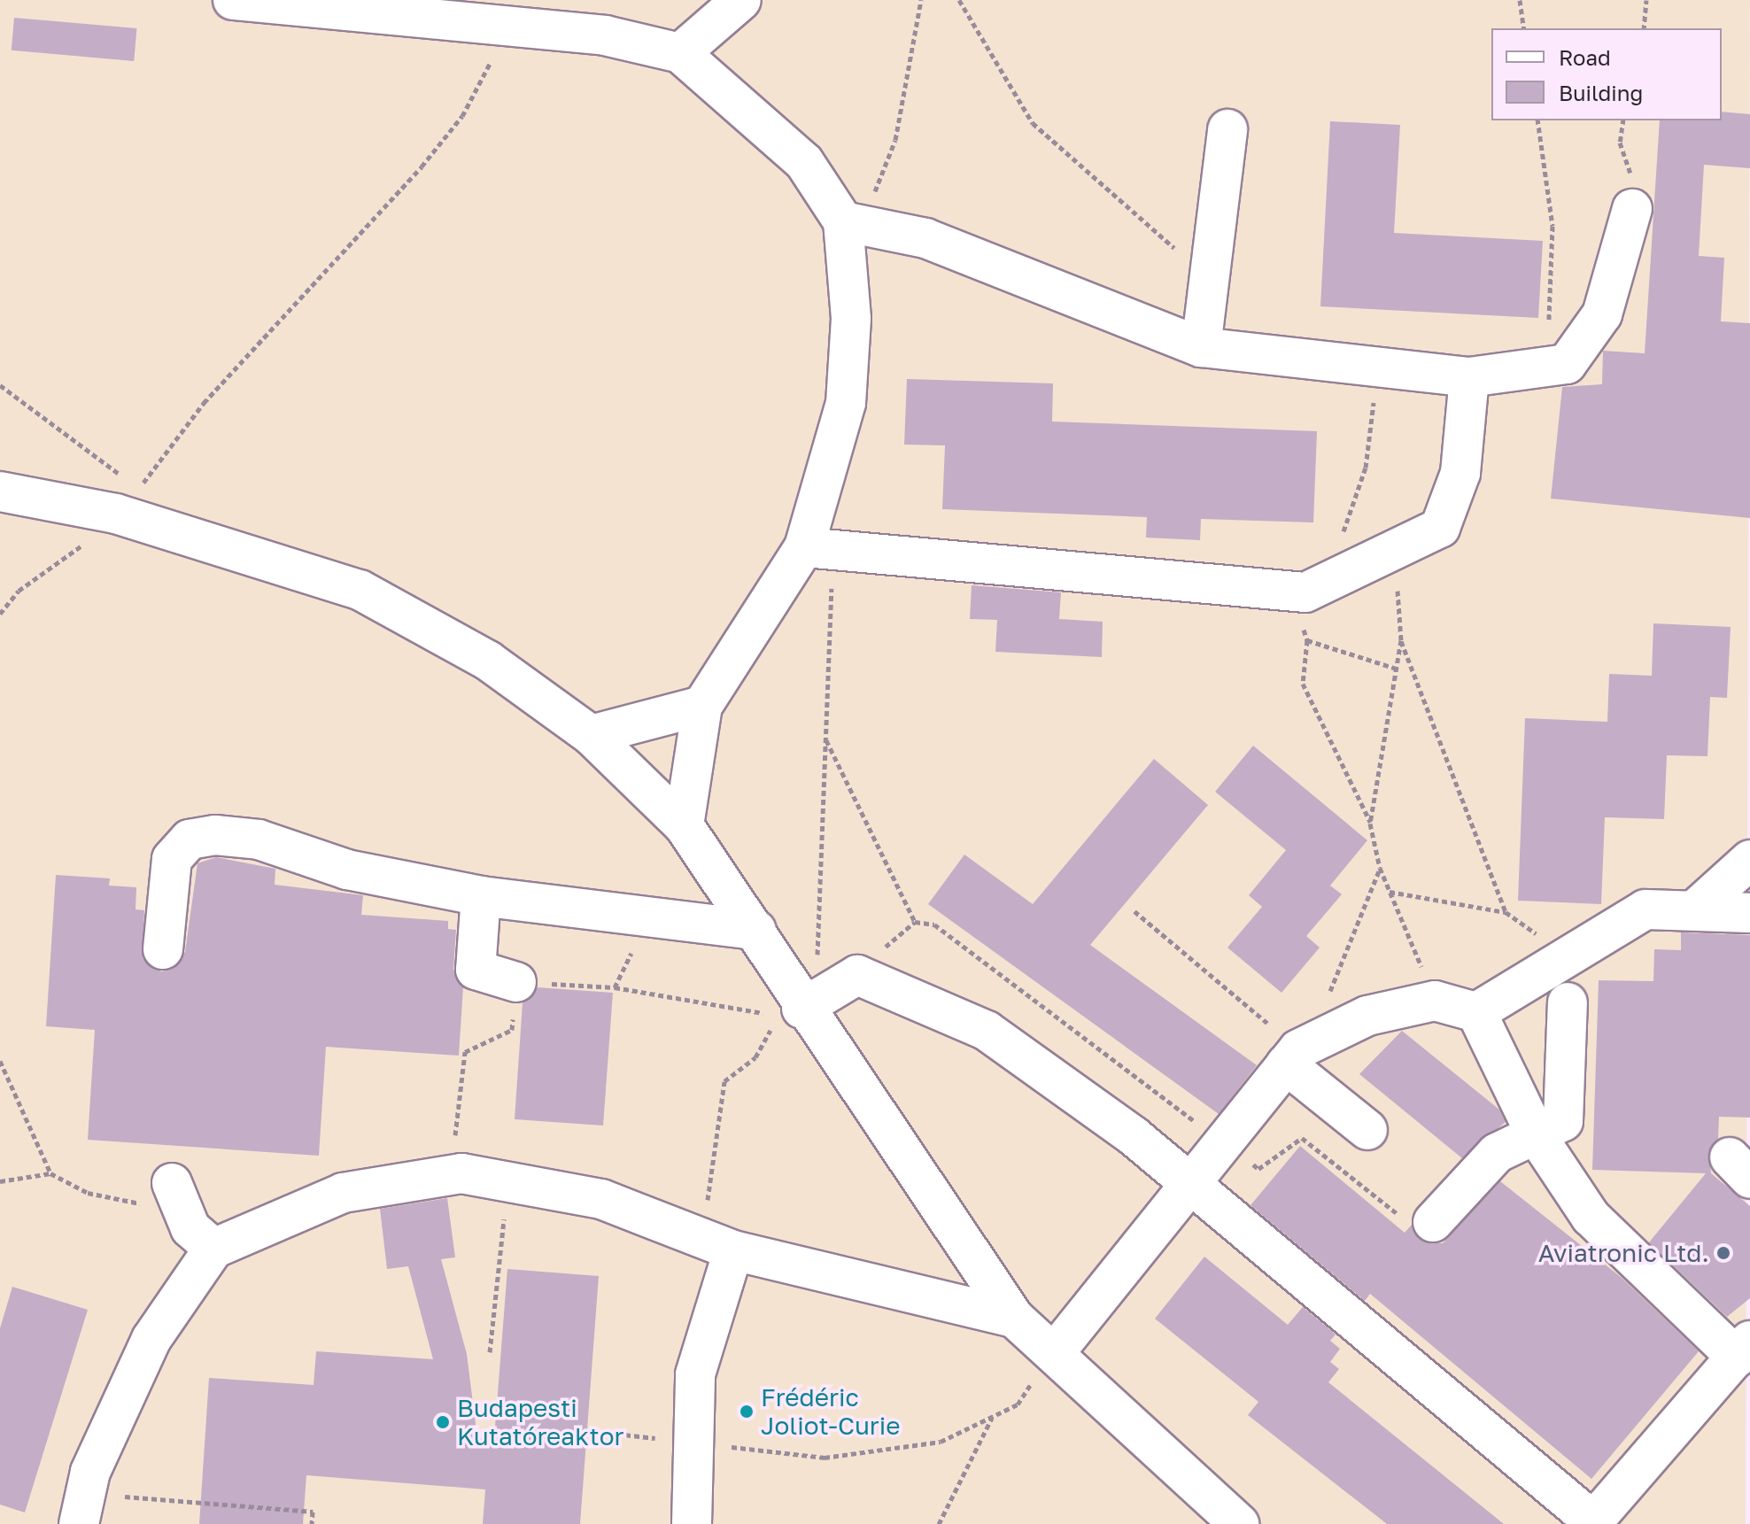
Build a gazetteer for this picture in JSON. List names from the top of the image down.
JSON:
{
  "places": ["Aviatronic Ltd.", "Frédéric Joliot-Curie", "Budapesti Kutatóreaktor"],
  "legend": ["Road", "Building"]
}
